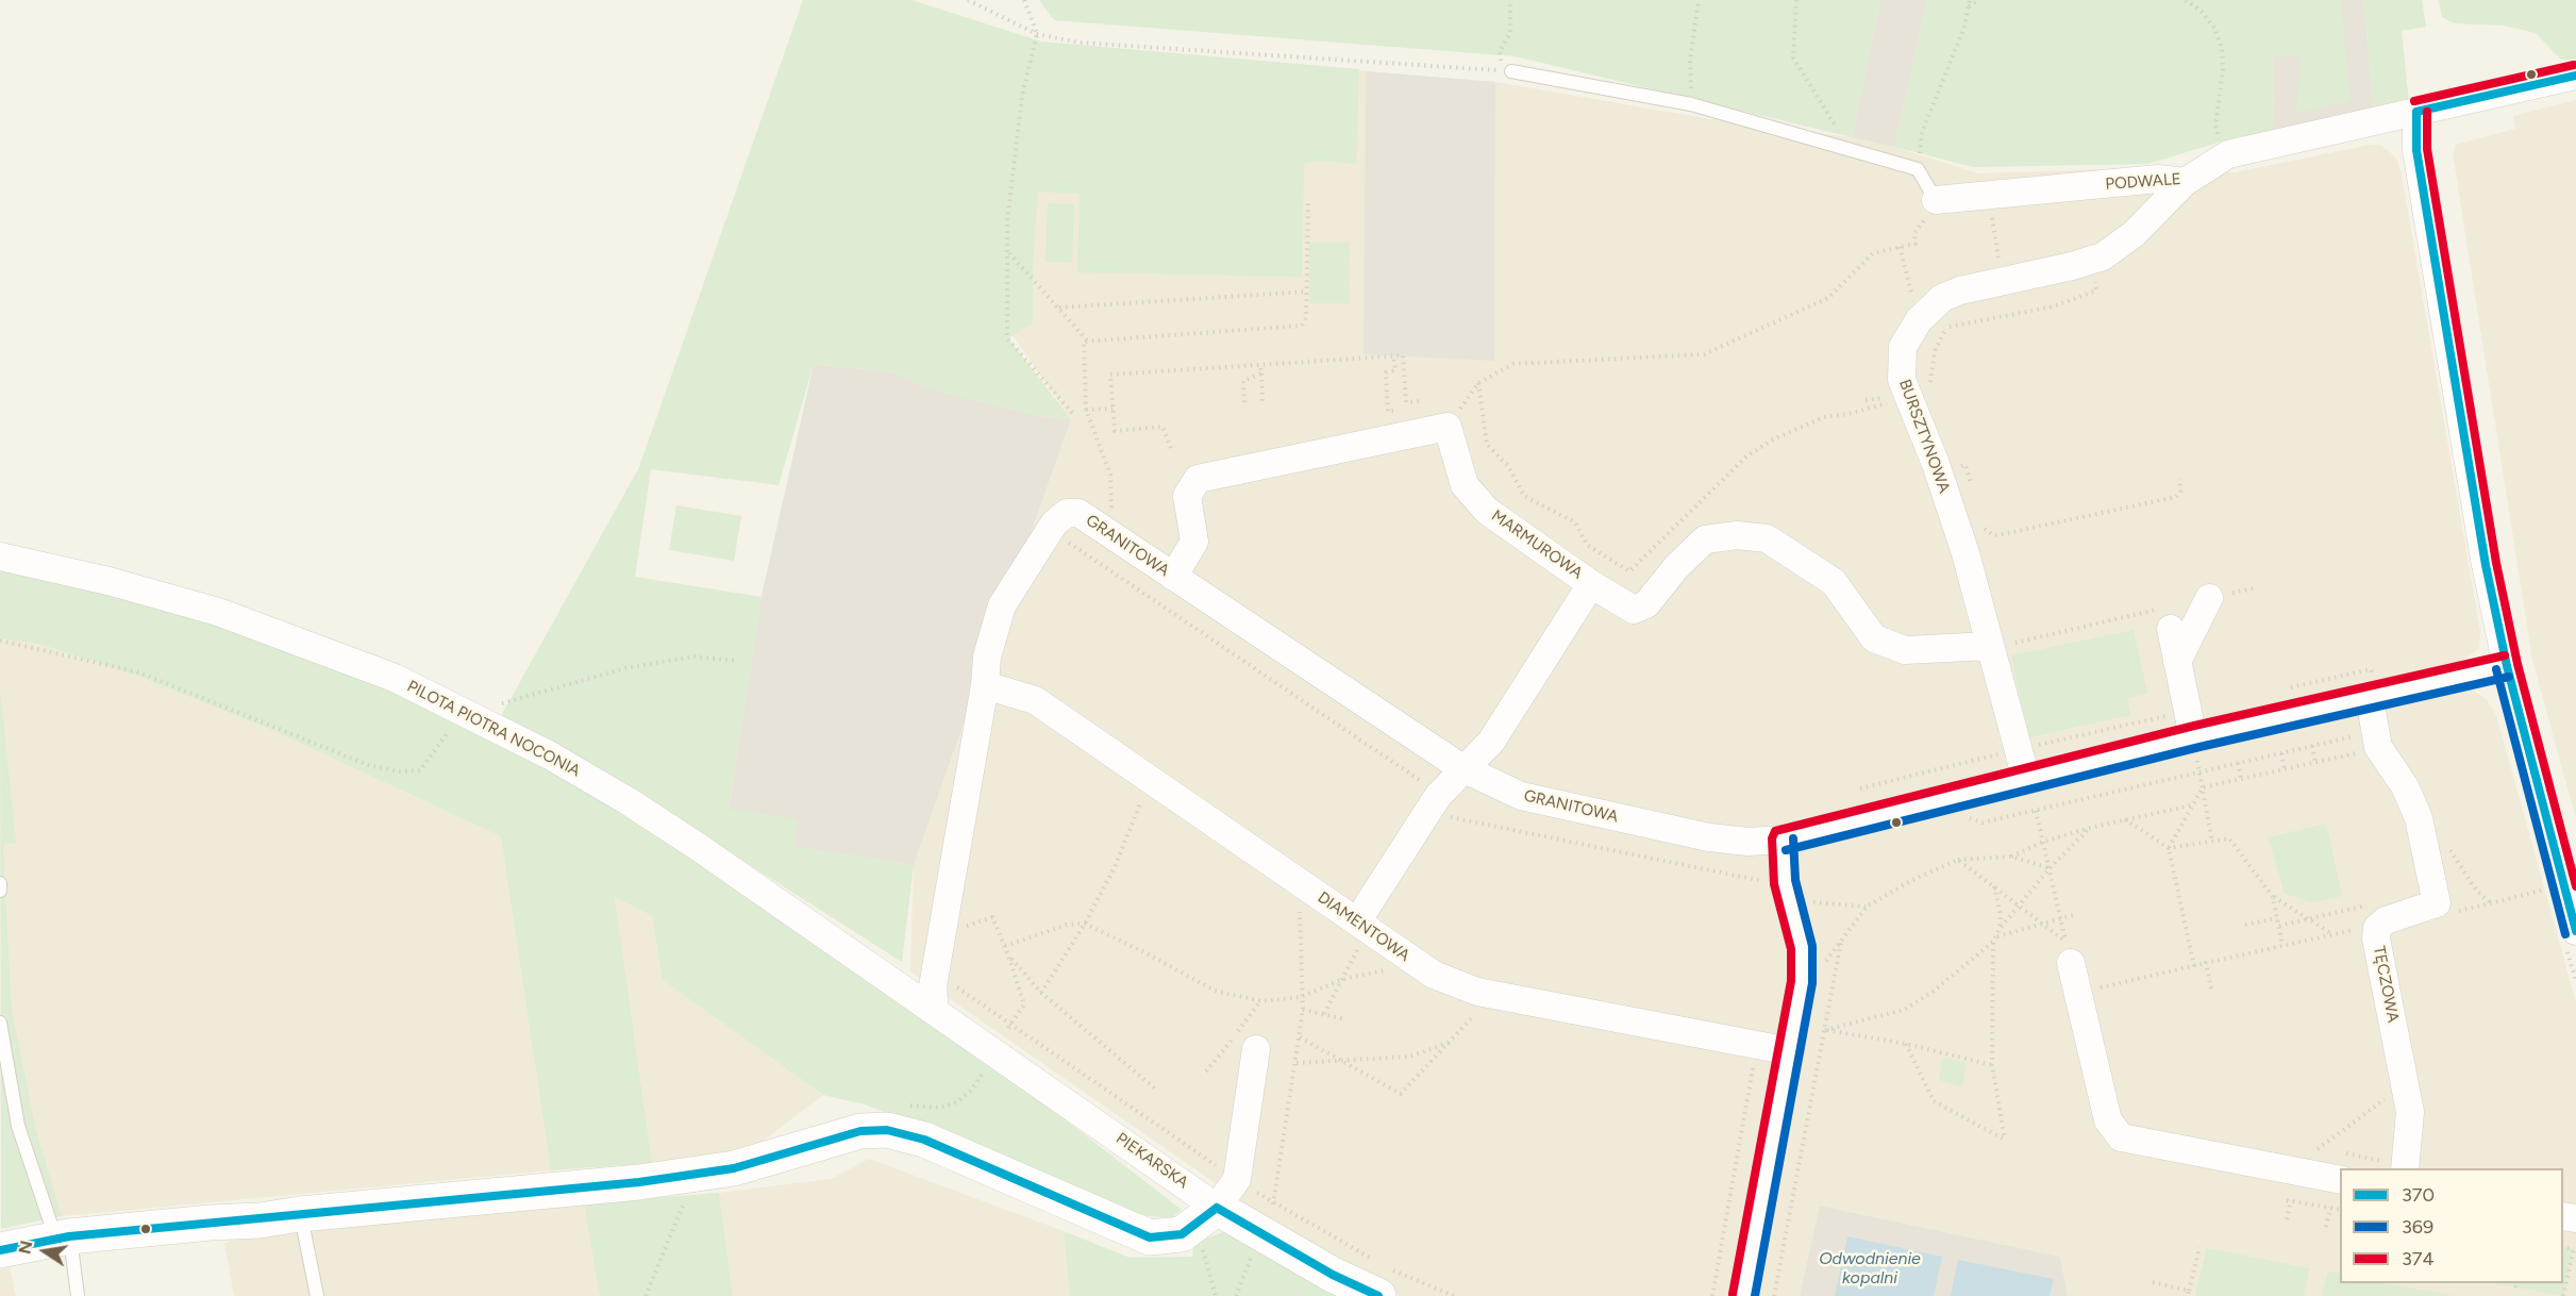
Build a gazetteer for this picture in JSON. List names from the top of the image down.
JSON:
{
  "streets": {
    "street": [
      "PODWALE",
      "BURSZTYNOWA",
      "MARMUROWA",
      "GRANITOWA",
      "PILOTA PIOTRA NOCONIA",
      "DIAMENTOWA",
      "TĘCZOWA",
      "PIEKARSKA"
    ]
  },
  "crossings": [
    ["PODWALE", "BURSZTYNOWA"],
    ["BURSZTYNOWA", "GRANITOWA"],
    ["MARMUROWA", "GRANITOWA"],
    ["MARMUROWA", "DIAMENTOWA"],
    ["GRANITOWA", "PILOTA PIOTRA NOCONIA"],
    ["GRANITOWA", "DIAMENTOWA"],
    ["GRANITOWA", "TĘCZOWA"],
    ["GRANITOWA", "PIEKARSKA"],
    ["PILOTA PIOTRA NOCONIA", "PIEKARSKA"]
  ],
  "water": ["Odwodnienie kopalni"],
  "lines": ["transit line 374", "transit line 370", "transit line 369"],
  "legend": ["370", "369", "374"],
  "north": "left"
}
